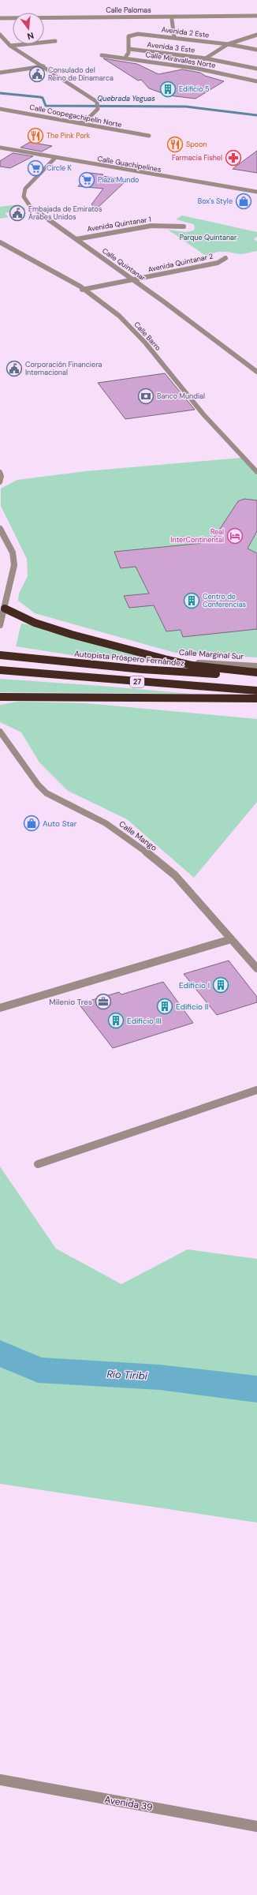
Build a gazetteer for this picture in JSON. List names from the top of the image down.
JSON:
{
  "streets": {
    "highway": ["Autopista Próspero Fernández", "27"],
    "street": [
      "Calle Palomas",
      "Avenida 2 Este",
      "Avenida 3 Este",
      "Calle Miravalles Norte",
      "Calle Coopegachipelín Norte",
      "Calle Guachipelines",
      "Avenida Quintanar 1",
      "Avenida Quintanar 2",
      "Calle Quintanar",
      "Calle Barro",
      "Calle Marginal Sur",
      "Calle Mango",
      "Avenida 39"
    ]
  },
  "crossings": [
    ["Avenida 2 Este", "Avenida 3 Este"],
    ["Calle Guachipelines", "Calle Quintanar"],
    ["Avenida Quintanar 1", "Calle Quintanar"],
    ["Avenida Quintanar 2", "Calle Quintanar"],
    ["Avenida Quintanar 2", "Calle Barro"]
  ],
  "water": ["Quebrada Yeguas", "Río Tiribí"],
  "parks": ["Parque Quintanar"],
  "places": {
    "public building": ["Consulado del Reino de Dinamarca", "Embajada de Emiratos Árabes Unidos", "Corporación Financiera Internacional"],
    "building": [
      "Edificio 5",
      "Centro de Conferencias",
      "Edificio I",
      "Edificio II",
      "Edificio III"
    ],
    "restaurant": ["The Pink Pork", "Spoon"],
    "pharmacy": ["Farmacia Fishel"],
    "supermarket": ["Circle K", "Plaza Mundo"],
    "shop": ["Box's Style", "Auto Star"],
    "bank": ["Banco Mundial"],
    "hotel": ["Real InterContinental"],
    "office": ["Milenio Tres"]
  },
  "north": "bottom"
}
